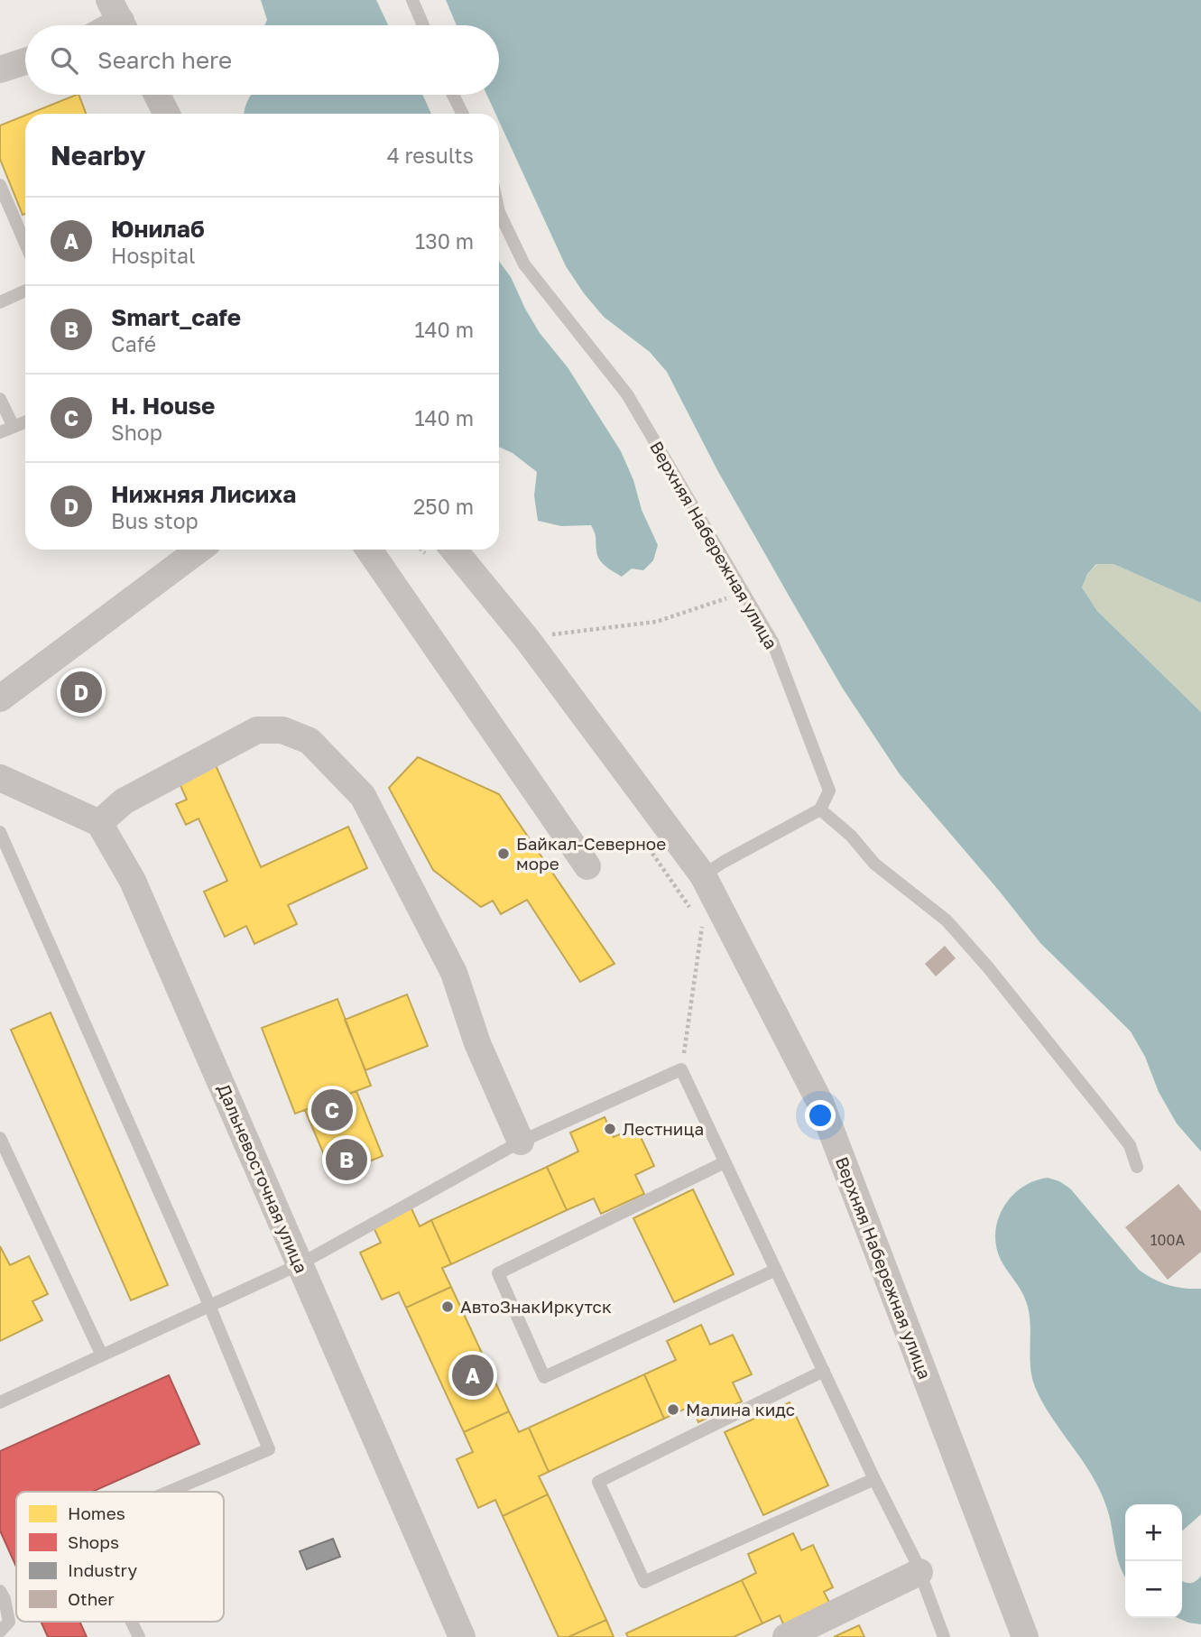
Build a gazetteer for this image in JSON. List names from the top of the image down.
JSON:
{
  "streets": {
    "street": ["Верхняя Набережная улица", "Дальневосточная улица"]
  },
  "places": [
    "Байкал-Северное море",
    "Лестница",
    "АвтоЗнакИркутск",
    "Малина кидс"
  ],
  "house_numbers": ["100А"],
  "legend": [
    "Homes",
    "Shops",
    "Industry",
    "Other"
  ],
  "page": {
    "search": "Search here",
    "heading": ["Nearby", "4 results"],
    "list": [
      {
        "mark": "A",
        "name": "Юнилаб",
        "note": "Hospital",
        "value": "130 m"
      },
      {
        "mark": "B",
        "name": "Smart_cafe",
        "note": "Café",
        "value": "140 m"
      },
      {
        "mark": "C",
        "name": "H. House",
        "note": "Shop",
        "value": "140 m"
      },
      {
        "mark": "D",
        "name": "Нижняя Лисиха",
        "note": "Bus stop",
        "value": "250 m"
      }
    ],
    "pins": [
      "D",
      "C",
      "B",
      "A"
    ],
    "map_buttons": ["+", "−"]
  }
}
